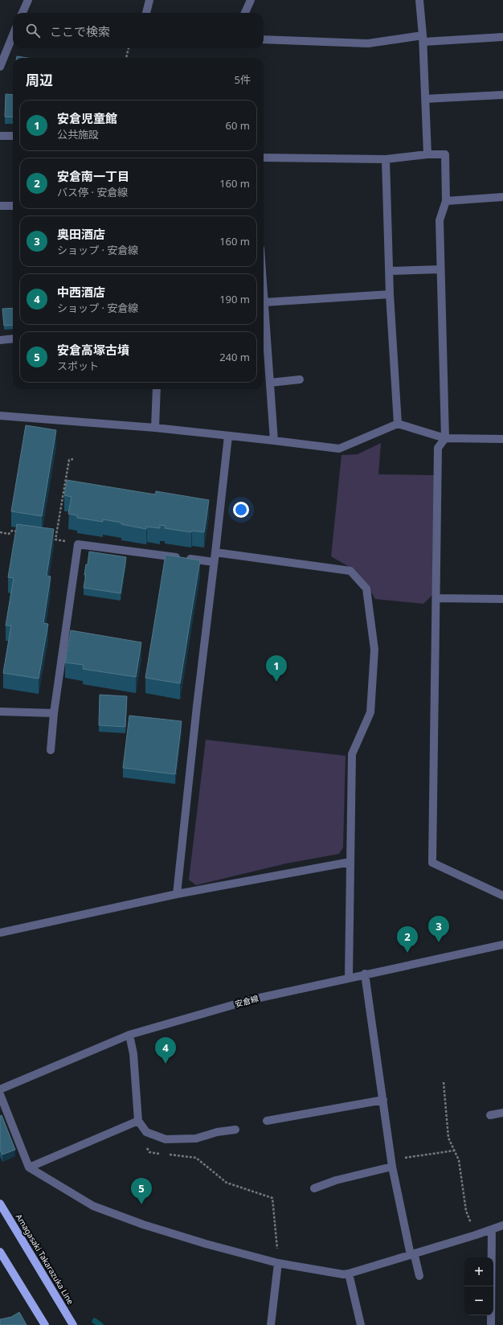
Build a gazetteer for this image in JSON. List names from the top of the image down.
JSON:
{
  "streets": {
    "main road": ["Amagasaki Takarazuka Line"],
    "street": ["安倉線"]
  },
  "page": {
    "search": "ここで検索",
    "heading": ["周辺", "5件"],
    "list": [
      {
        "mark": "1",
        "name": "安倉児童館",
        "note": "公共施設",
        "value": "60 m"
      },
      {
        "mark": "2",
        "name": "安倉南一丁目",
        "note": "バス停 · 安倉線",
        "value": "160 m"
      },
      {
        "mark": "3",
        "name": "奥田酒店",
        "note": "ショップ · 安倉線",
        "value": "160 m"
      },
      {
        "mark": "4",
        "name": "中西酒店",
        "note": "ショップ · 安倉線",
        "value": "190 m"
      },
      {
        "mark": "5",
        "name": "安倉高塚古墳",
        "note": "スポット",
        "value": "240 m"
      }
    ],
    "pins": [
      "1",
      "3",
      "2",
      "4",
      "5"
    ],
    "map_buttons": ["+", "−"]
  }
}
